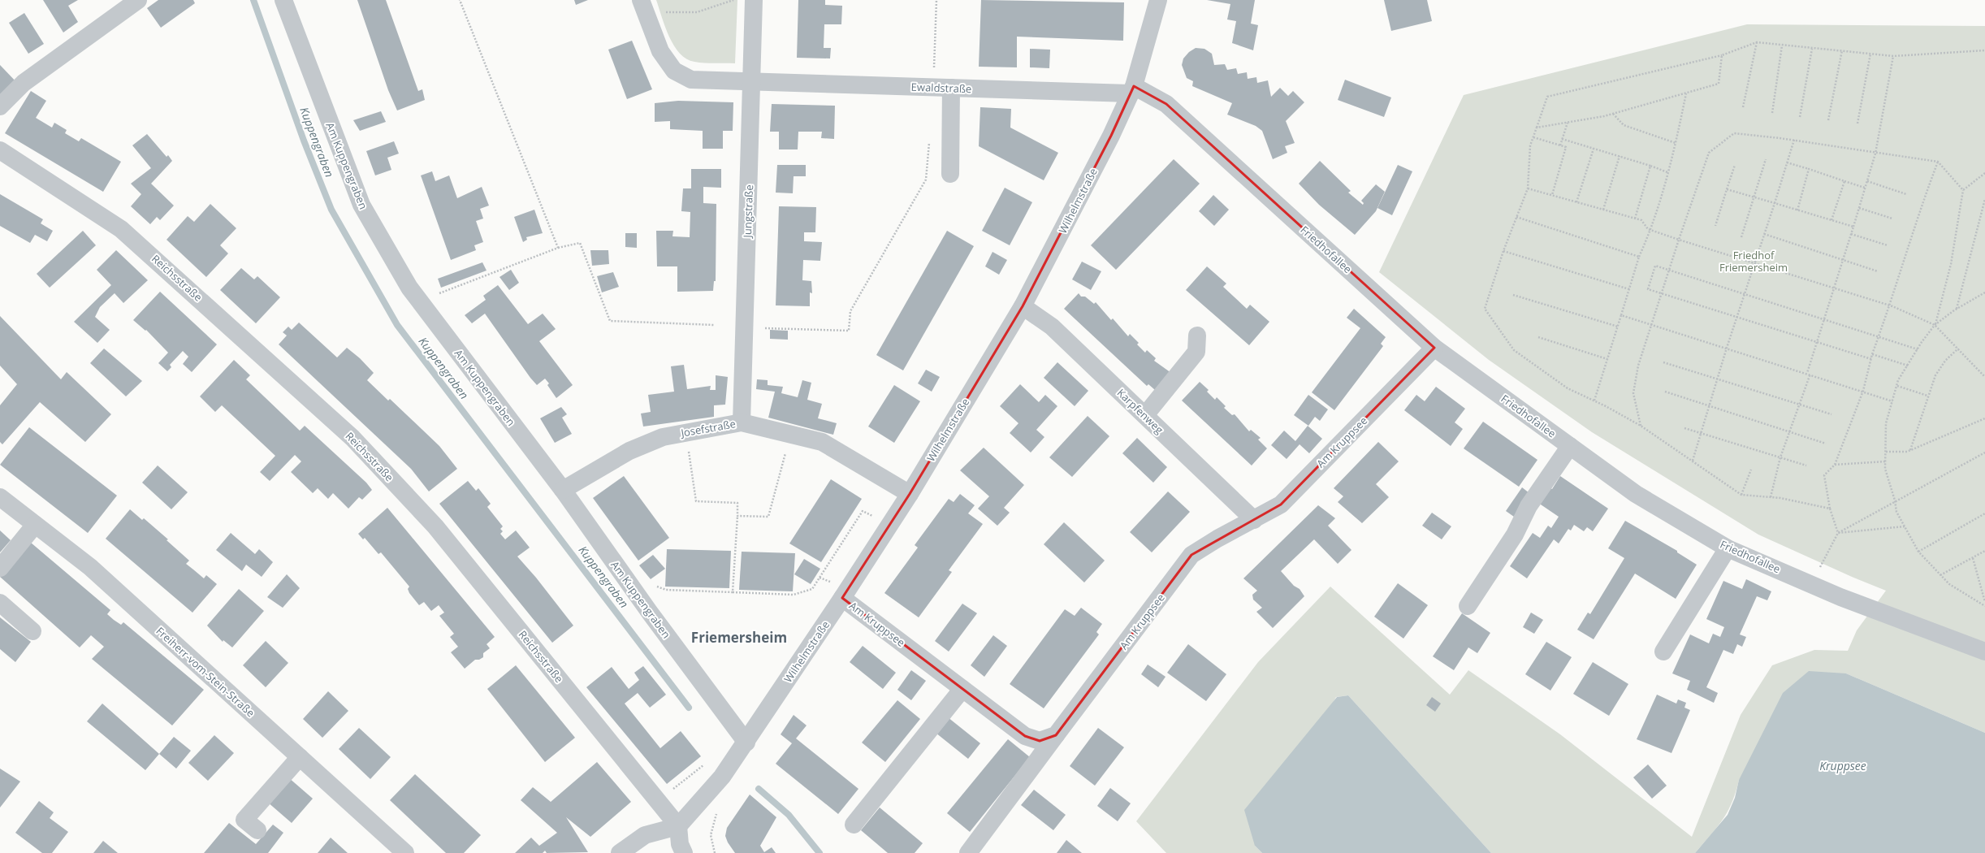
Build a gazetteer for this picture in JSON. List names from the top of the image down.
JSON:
{
  "streets": {
    "street": [
      "Ewaldstraße",
      "Am Kuppengraben",
      "Wilhelmstraße",
      "Jungstraße",
      "Friedhofallee",
      "Reichsstraße",
      "Karpfenweg",
      "Josefstraße",
      "Am Kruppsee",
      "Freiherr-vom-Stein-Straße"
    ]
  },
  "crossings": [
    ["Ewaldstraße", "Wilhelmstraße"],
    ["Ewaldstraße", "Jungstraße"],
    ["Ewaldstraße", "Friedhofallee"],
    ["Am Kuppengraben", "Wilhelmstraße"],
    ["Am Kuppengraben", "Josefstraße"],
    ["Wilhelmstraße", "Friedhofallee"],
    ["Wilhelmstraße", "Reichsstraße"],
    ["Wilhelmstraße", "Karpfenweg"],
    ["Wilhelmstraße", "Josefstraße"],
    ["Wilhelmstraße", "Am Kruppsee"],
    ["Jungstraße", "Josefstraße"],
    ["Friedhofallee", "Am Kruppsee"],
    ["Karpfenweg", "Am Kruppsee"]
  ],
  "districts": ["Friemersheim"],
  "water": ["Kuppengraben", "Kruppsee"],
  "parks": ["Friedhof Friemersheim"]
}
